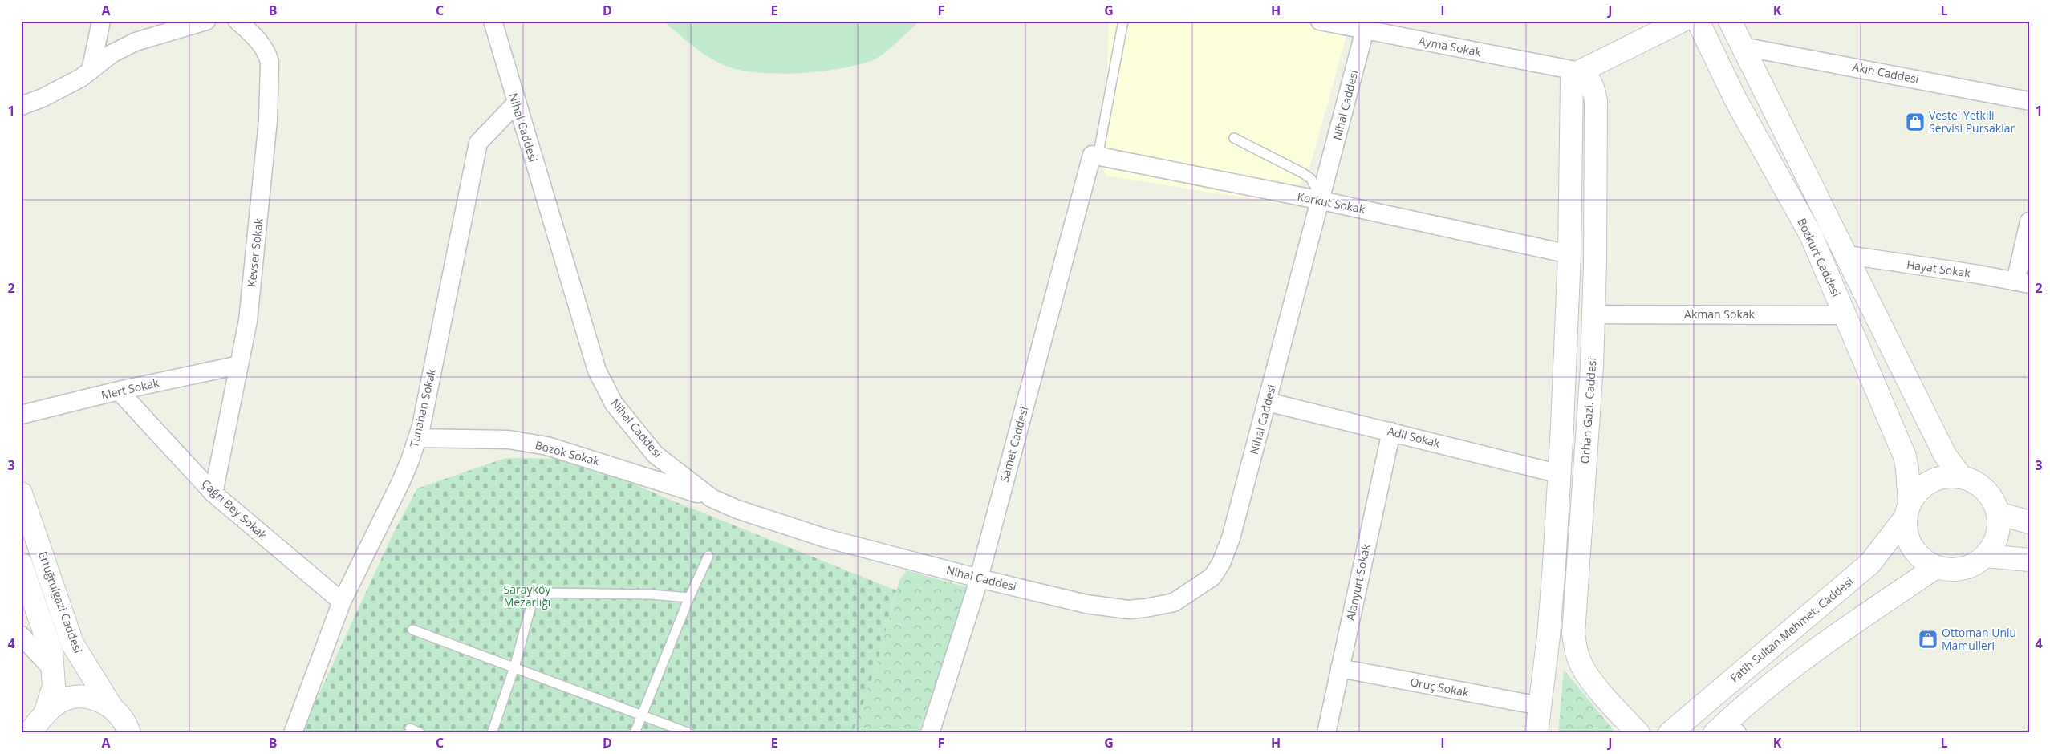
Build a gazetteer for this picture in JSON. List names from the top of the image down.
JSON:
{
  "streets": {
    "street": [
      "Ayma Sokak",
      "Akın Caddesi",
      "Nihal Caddesi",
      "Korkut Sokak",
      "Kevser Sokak",
      "Bozkurt Caddesi",
      "Hayat Sokak",
      "Akman Sokak",
      "Mert Sokak",
      "Tunahan Sokak",
      "Orhan Gazi. Caddesi",
      "Adil Sokak",
      "Samet Caddesi",
      "Bozok Sokak",
      "Çağrı Bey Sokak",
      "Alanyurt Sokak",
      "Ertuğrulgazi Caddesi",
      "Fatih Sultan Mehmet. Caddesi",
      "Oruç Sokak"
    ]
  },
  "crossings": [
    ["Ayma Sokak", "Nihal Caddesi"],
    ["Ayma Sokak", "Orhan Gazi. Caddesi"],
    ["Nihal Caddesi", "Korkut Sokak"],
    ["Nihal Caddesi", "Tunahan Sokak"],
    ["Nihal Caddesi", "Adil Sokak"],
    ["Nihal Caddesi", "Samet Caddesi"],
    ["Nihal Caddesi", "Bozok Sokak"],
    ["Korkut Sokak", "Samet Caddesi"],
    ["Kevser Sokak", "Mert Sokak"],
    ["Kevser Sokak", "Çağrı Bey Sokak"],
    ["Bozkurt Caddesi", "Akman Sokak"],
    ["Bozkurt Caddesi", "Fatih Sultan Mehmet. Caddesi"],
    ["Akman Sokak", "Orhan Gazi. Caddesi"],
    ["Mert Sokak", "Çağrı Bey Sokak"],
    ["Tunahan Sokak", "Bozok Sokak"],
    ["Tunahan Sokak", "Çağrı Bey Sokak"],
    ["Adil Sokak", "Alanyurt Sokak"],
    ["Alanyurt Sokak", "Oruç Sokak"]
  ],
  "parks": ["Sarayköy Mezarlığı"],
  "places": {
    "shop": ["Vestel Yetkili Servisi Pursaklar", "Ottoman Unlu Mamulleri"]
  },
  "grid": {
    "columns": [
      "A",
      "B",
      "C",
      "D",
      "E",
      "F",
      "G",
      "H",
      "I",
      "J",
      "K",
      "L"
    ],
    "rows": [
      "1",
      "2",
      "3",
      "4"
    ]
  }
}
